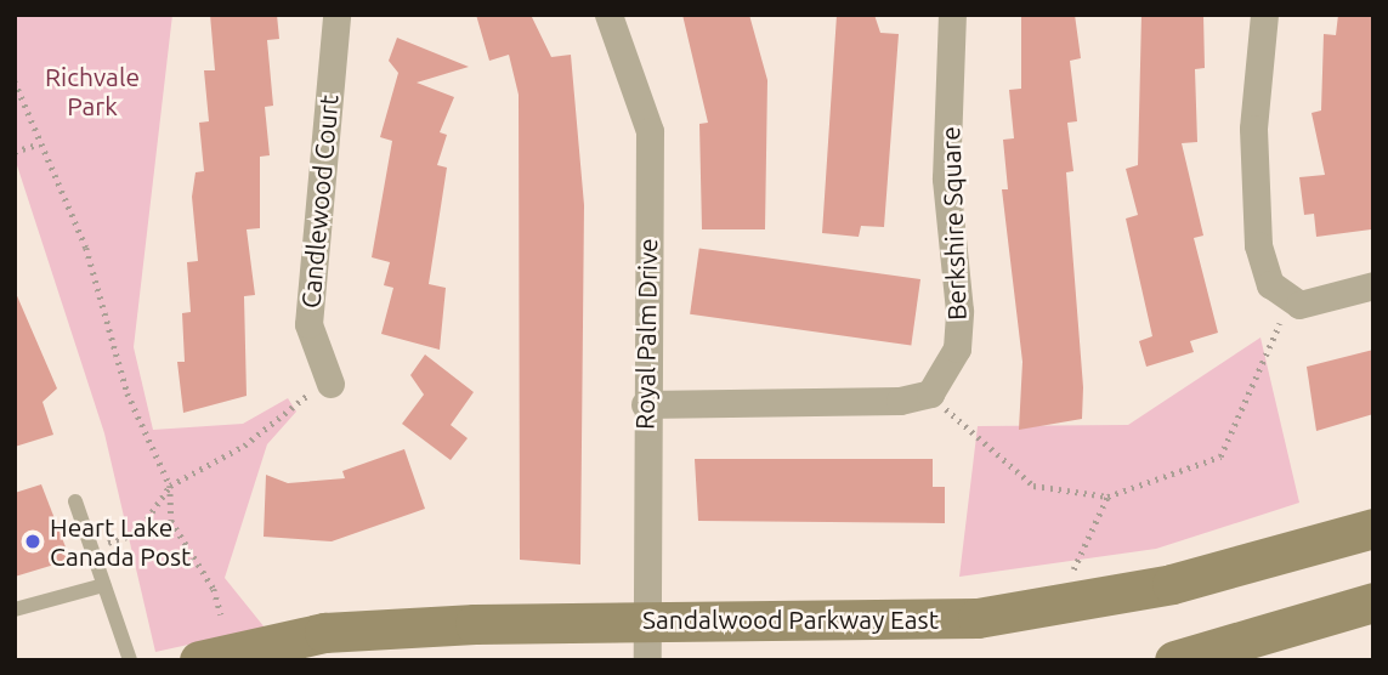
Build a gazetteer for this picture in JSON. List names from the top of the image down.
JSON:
{
  "streets": {
    "main road": ["Sandalwood Parkway East"],
    "street": ["Candlewood Court", "Berkshire Square", "Royal Palm Drive"]
  },
  "crossings": [
    ["Berkshire Square", "Royal Palm Drive"],
    ["Royal Palm Drive", "Sandalwood Parkway East"]
  ],
  "parks": ["Richvale Park"],
  "places": ["Heart Lake Canada Post"]
}
